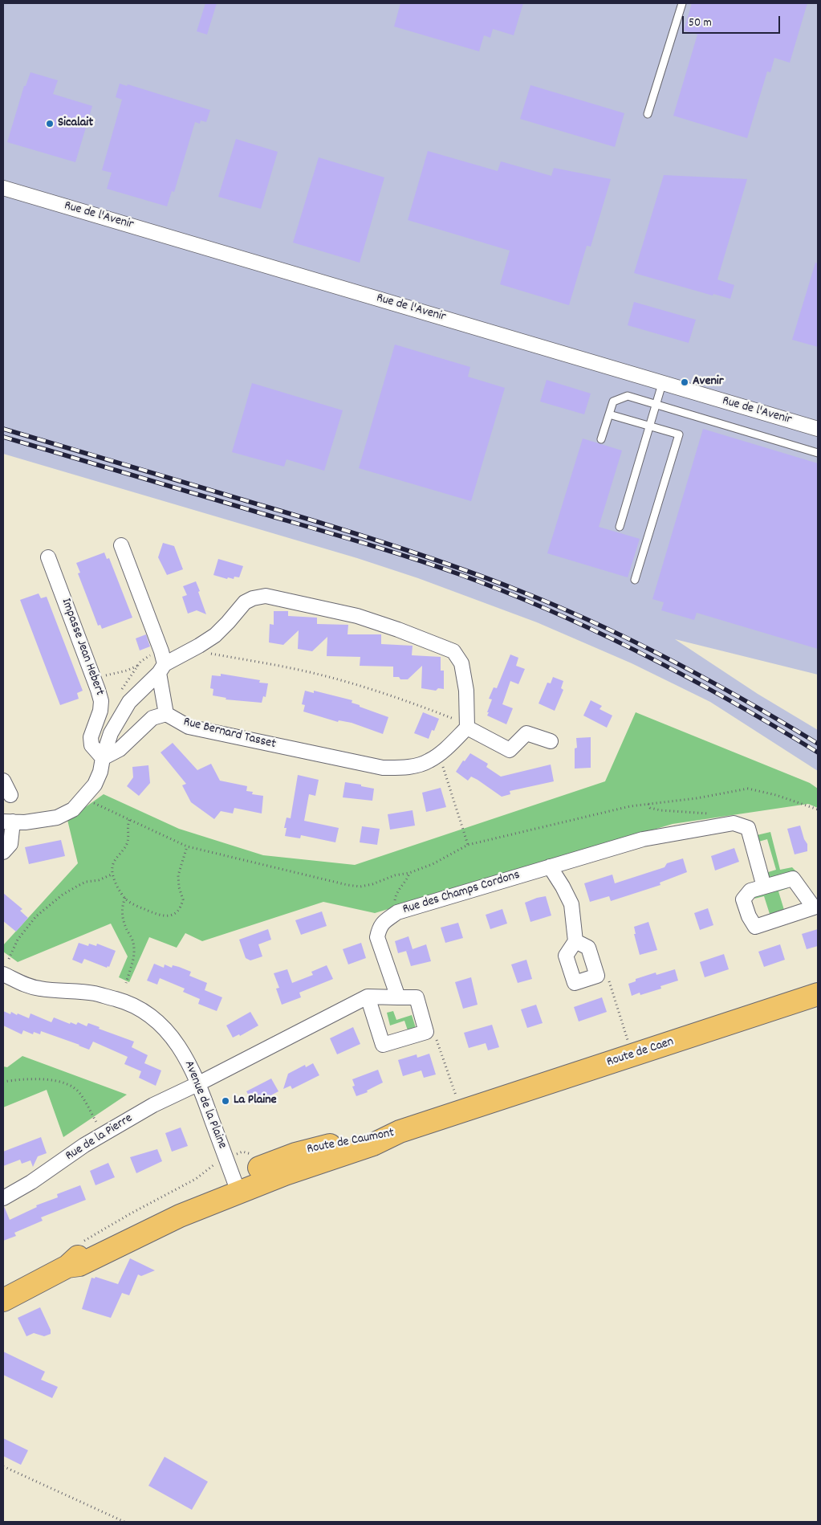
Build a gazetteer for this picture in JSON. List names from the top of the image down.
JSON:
{
  "streets": {
    "main road": ["Route de Caen", "Route de Caumont"],
    "street": [
      "Rue de l'Avenir",
      "Impasse Jean Hebert",
      "Rue Bernard Tasset",
      "Rue des Champs Cordons",
      "Avenue de la Plaine",
      "Rue de la Pierre"
    ]
  },
  "crossings": [
    ["Route de Caen", "Route de Caumont"],
    ["Avenue de la Plaine", "Rue de la Pierre"],
    ["Avenue de la Plaine", "Route de Caumont"]
  ],
  "places": ["Sicalait", "Avenir", "La Plaine"],
  "scale_bar": "50 m"
}
